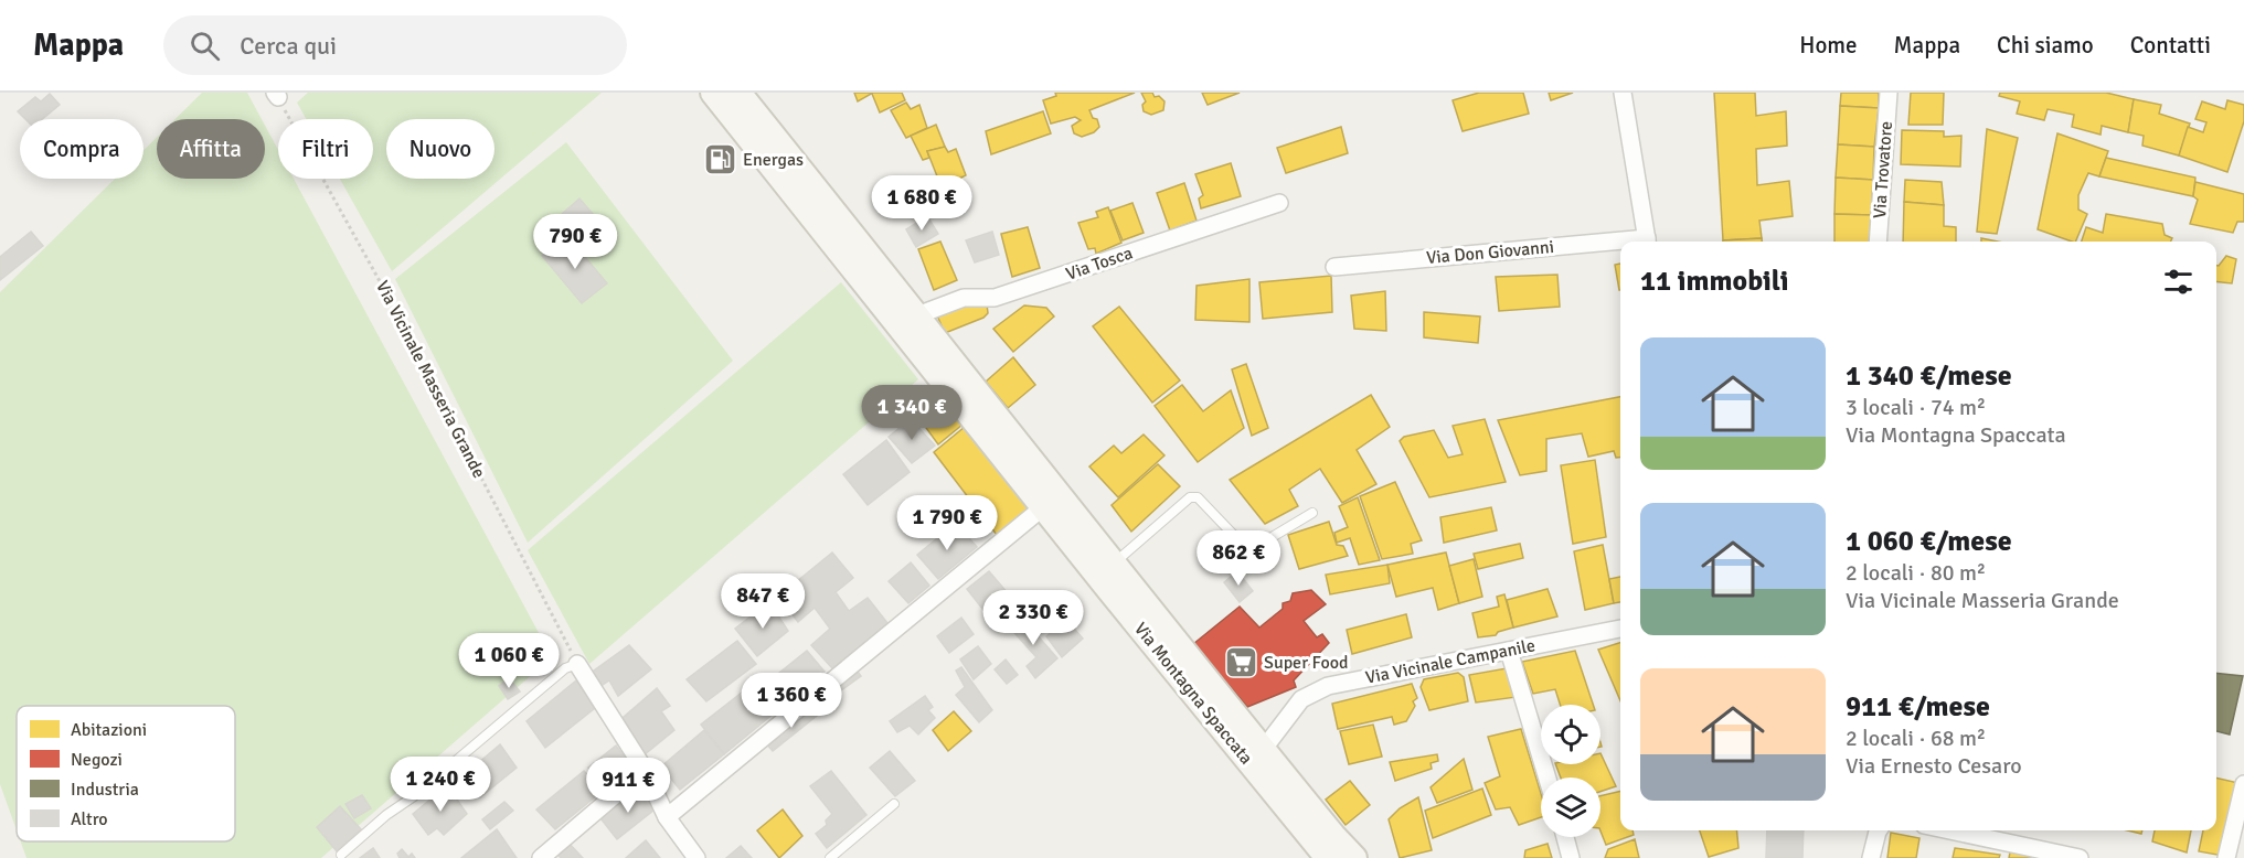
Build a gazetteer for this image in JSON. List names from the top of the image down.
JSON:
{
  "streets": {
    "main road": ["Via Montagna Spaccata"],
    "street": [
      "Via Trovatore",
      "Via Don Giovanni",
      "Via Tosca",
      "Via Vicinale Campanile"
    ],
    "path": ["Via Vicinale Masseria Grande"]
  },
  "crossings": [
    ["Via Tosca", "Via Montagna Spaccata"],
    ["Via Vicinale Campanile", "Via Montagna Spaccata"]
  ],
  "places": {
    "fuel station": ["Energas"],
    "supermarket": ["Super Food"]
  },
  "legend": [
    "Abitazioni",
    "Negozi",
    "Industria",
    "Altro"
  ],
  "page": {
    "header": "Mappa",
    "search": "Cerca qui",
    "nav": [
      "Home",
      "Mappa",
      "Chi siamo",
      "Contatti"
    ],
    "chip": [
      "Compra",
      "Affitta",
      "Filtri",
      "Nuovo"
    ],
    "price": [
      "1 680 €",
      "790 €",
      "1 340 €",
      "1 790 €",
      "862 €",
      "847 €",
      "2 330 €",
      "1 060 €",
      "1 360 €",
      "1 240 €",
      "911 €"
    ],
    "heading": "11 immobili",
    "list": [
      {
        "name": "1 340 €/mese",
        "note": "3 locali · 74 m² · Via Montagna Spaccata"
      },
      {
        "name": "1 060 €/mese",
        "note": "2 locali · 80 m² · Via Vicinale Masseria Grande"
      },
      {
        "name": "911 €/mese",
        "note": "2 locali · 68 m² · Via Ernesto Cesaro"
      }
    ]
  }
}
